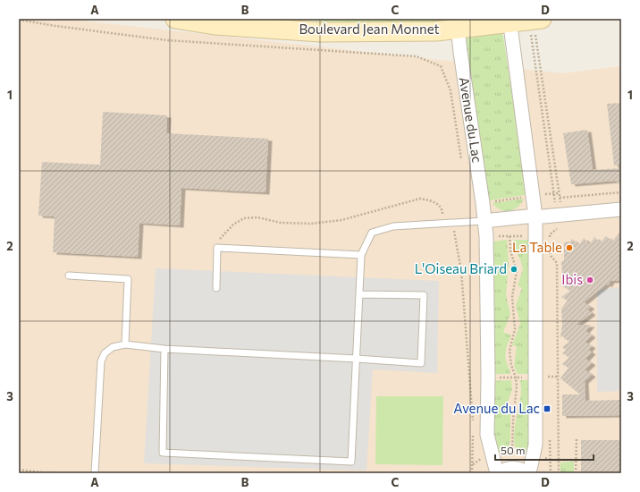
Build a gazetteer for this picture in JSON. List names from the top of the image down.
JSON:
{
  "streets": {
    "main road": ["Boulevard Jean Monnet"],
    "street": ["Avenue du Lac"]
  },
  "crossings": [
    ["Boulevard Jean Monnet", "Avenue du Lac"]
  ],
  "places": {
    "other": ["La Table", "L'Oiseau Briard", "Ibis"],
    "transit": ["Avenue du Lac"]
  },
  "scale_bar": "50 m",
  "grid": {
    "columns": [
      "A",
      "B",
      "C",
      "D"
    ],
    "rows": ["1", "2", "3"]
  }
}
